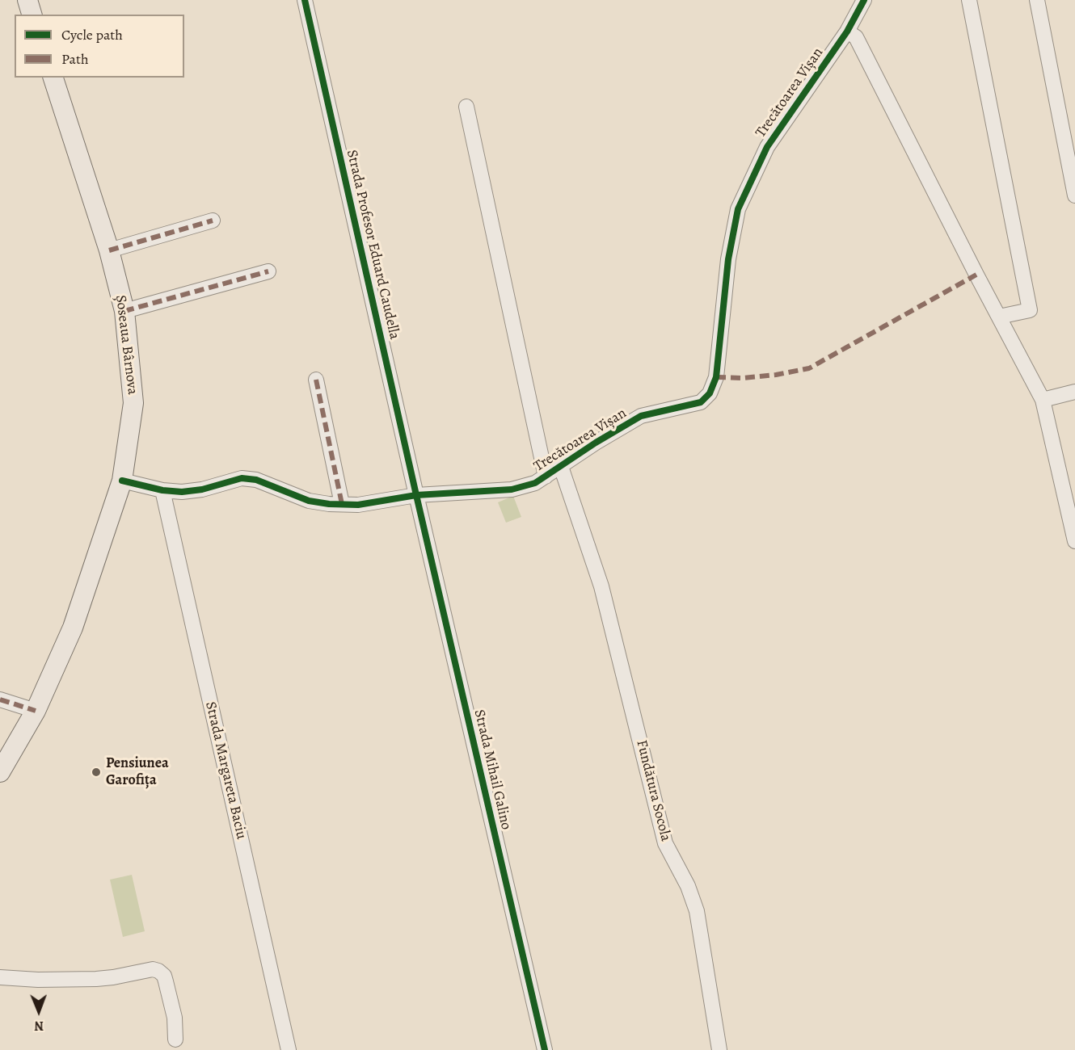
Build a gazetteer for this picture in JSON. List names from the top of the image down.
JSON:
{
  "streets": {
    "main road": ["Șoseaua Bârnova"],
    "street": [
      "Trecătoarea Vișan",
      "Strada Profesor Eduard Caudella",
      "Strada Mihail Galino",
      "Strada Margareta Baciu",
      "Fundătura Socola"
    ]
  },
  "crossings": [
    ["Trecătoarea Vișan", "Strada Profesor Eduard Caudella"],
    ["Trecătoarea Vișan", "Șoseaua Bârnova"],
    ["Trecătoarea Vișan", "Strada Mihail Galino"],
    ["Trecătoarea Vișan", "Strada Margareta Baciu"],
    ["Trecătoarea Vișan", "Fundătura Socola"],
    ["Strada Profesor Eduard Caudella", "Strada Mihail Galino"]
  ],
  "places": ["Pensiunea Garofița"],
  "legend": ["Cycle path", "Path"],
  "north": "bottom"
}
